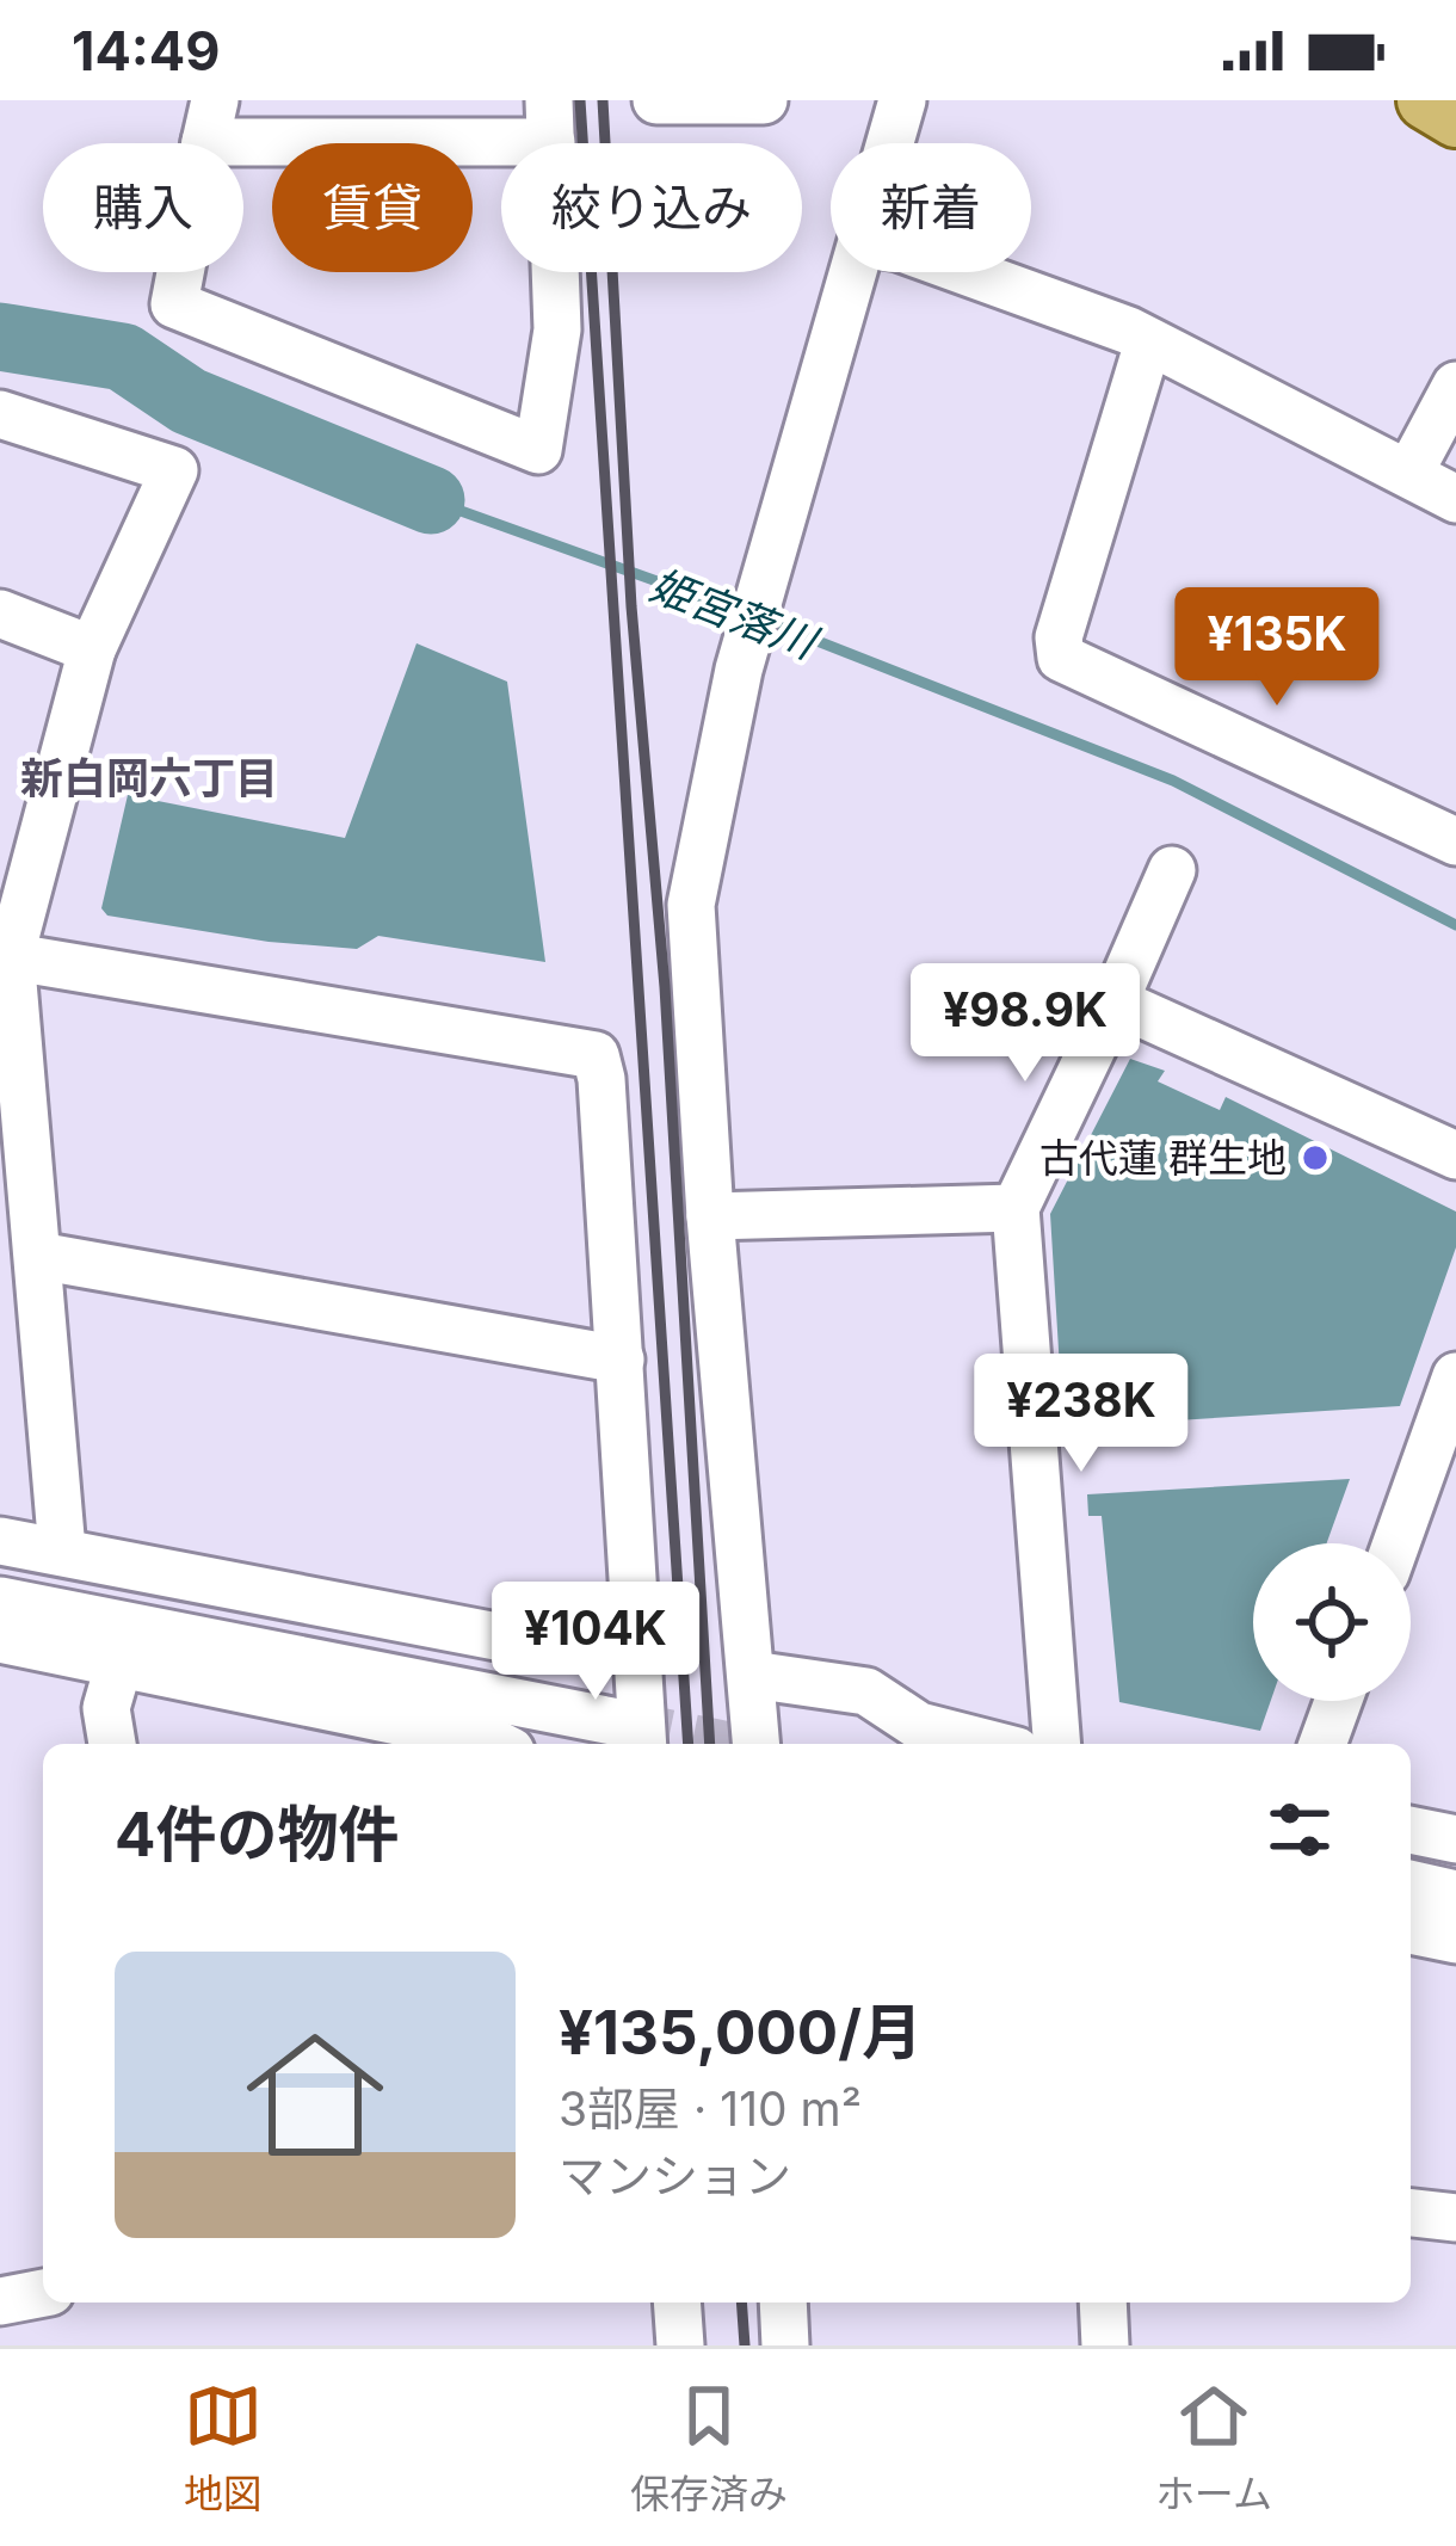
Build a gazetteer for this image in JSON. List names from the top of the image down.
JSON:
{
  "districts": ["新白岡六丁目"],
  "water": ["姫宮落川"],
  "places": ["古代蓮 群生地"],
  "page": {
    "status": "14:49",
    "chip": [
      "購入",
      "賃貸",
      "絞り込み",
      "新着"
    ],
    "price": [
      "¥135K",
      "¥98.9K",
      "¥238K",
      "¥104K"
    ],
    "heading": "4件の物件",
    "list": [
      {
        "name": "¥135,000/月",
        "note": "3部屋 · 110 m² · マンション"
      }
    ],
    "tabs": ["地図", "保存済み", "ホーム"]
  }
}
